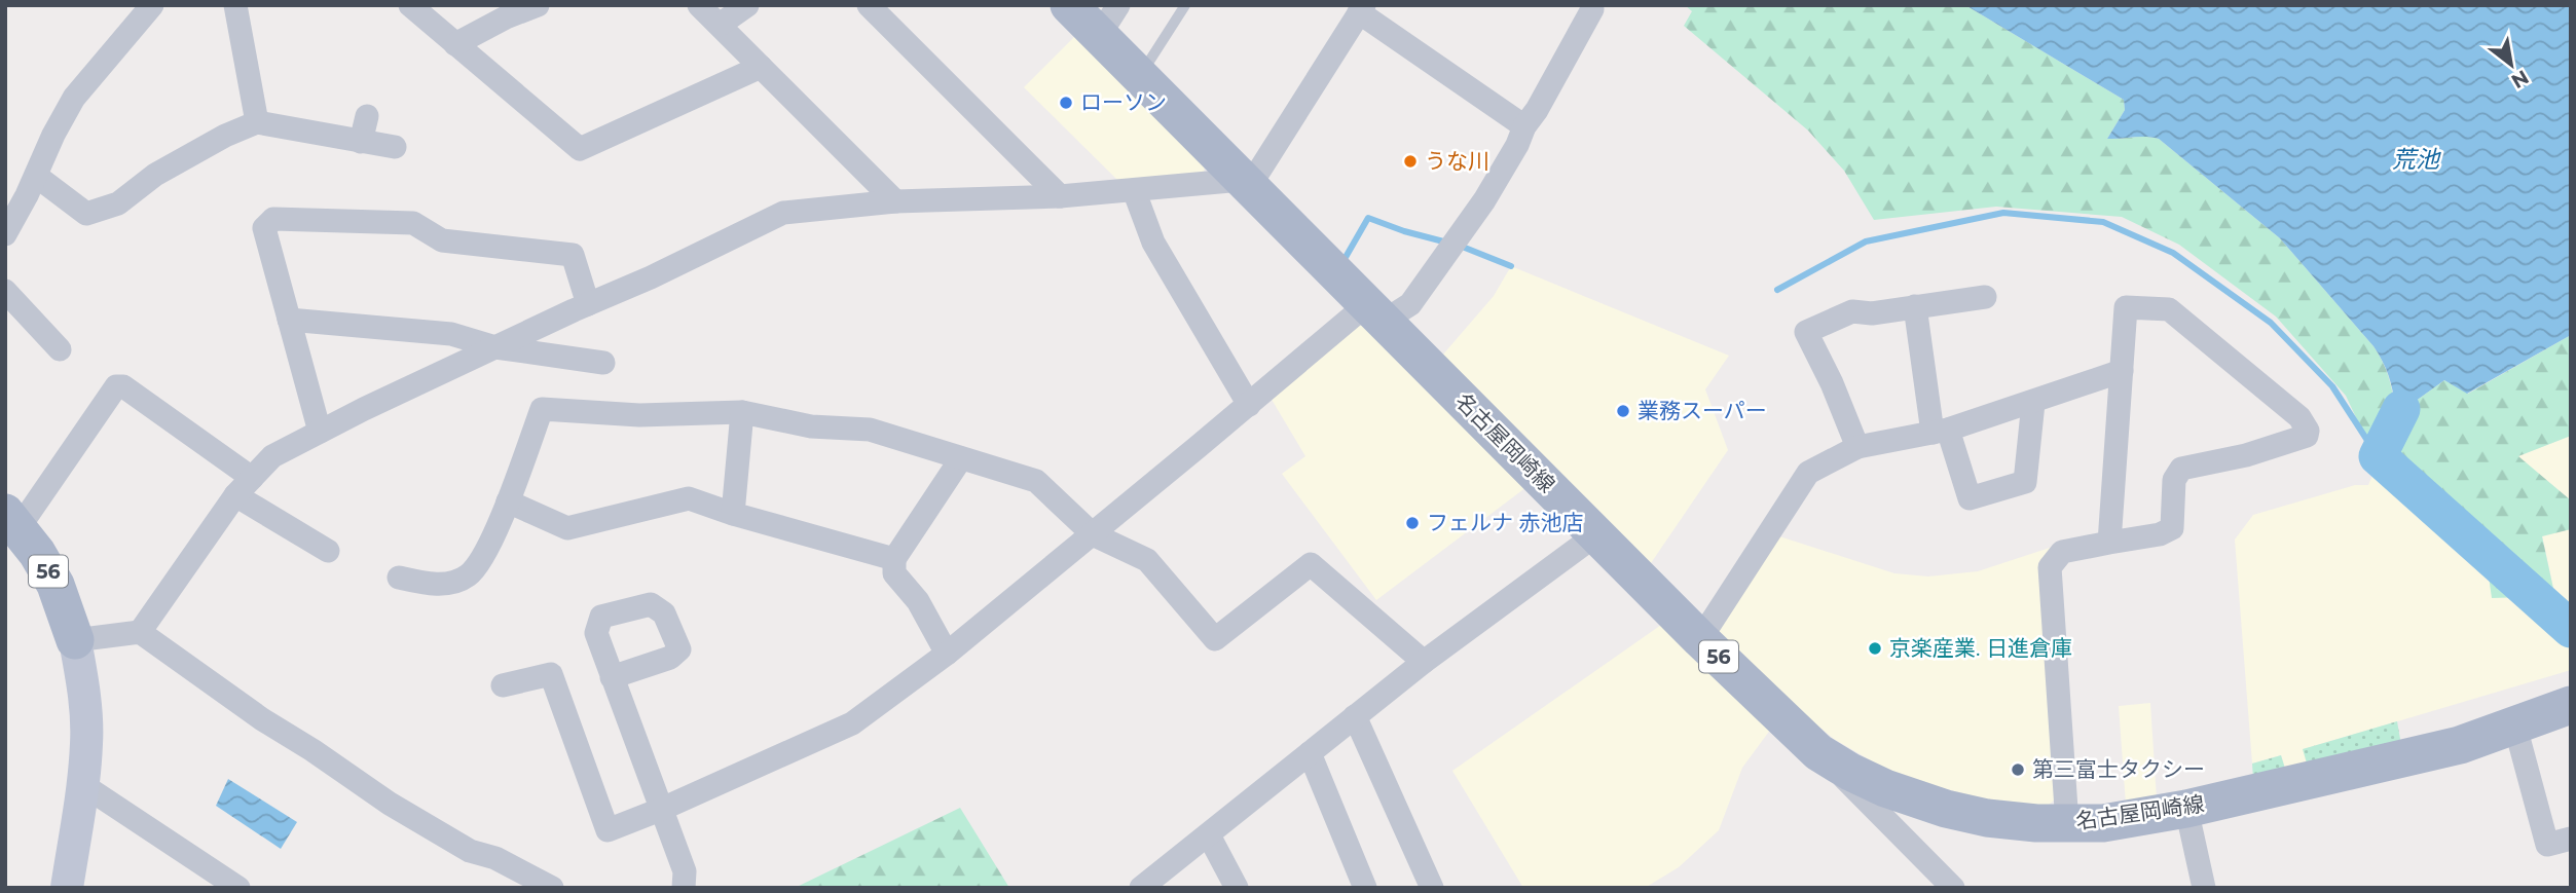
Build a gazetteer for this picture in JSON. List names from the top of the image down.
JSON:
{
  "streets": {
    "main road": ["名古屋岡崎線", "56"]
  },
  "water": ["荒池"],
  "places": [
    "ローソン",
    "うな川",
    "業務スーパー",
    "フェルナ 赤池店",
    "京楽産業. 日進倉庫",
    "第三富士タクシー"
  ],
  "north": "bottom right"
}
